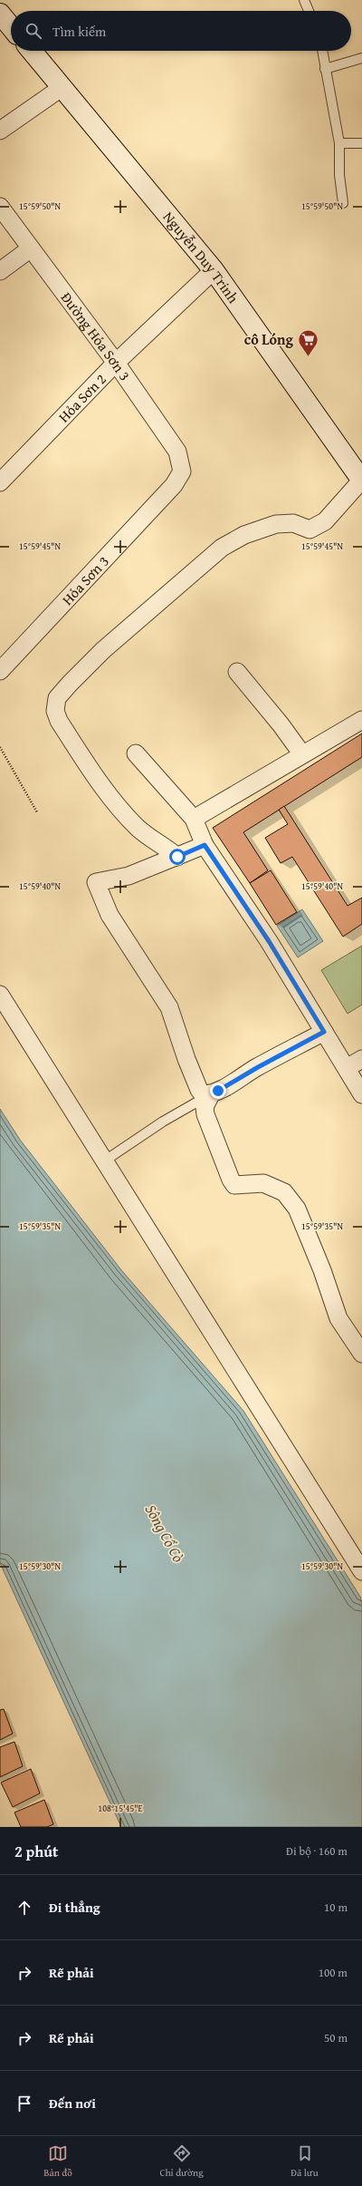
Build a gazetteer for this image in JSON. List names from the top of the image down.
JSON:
{
  "streets": {
    "street": [
      "Nguyễn Duy Trinh",
      "Đường Hỏa Sơn 3",
      "Hỏa Sơn 2",
      "Hỏa Sơn 3"
    ]
  },
  "crossings": [
    ["Nguyễn Duy Trinh", "Hỏa Sơn 2"],
    ["Đường Hỏa Sơn 3", "Hỏa Sơn 2"],
    ["Đường Hỏa Sơn 3", "Hỏa Sơn 3"]
  ],
  "water": ["Sông Cổ Cò"],
  "places": {
    "supermarket": ["cô Lóng"]
  },
  "page": {
    "search": "Tìm kiếm",
    "heading": ["2 phút", "Đi bộ · 160 m"],
    "list": [
      ["Đi thẳng", "10 m"],
      ["Rẽ phải", "100 m"],
      ["Rẽ phải", "50 m"],
      "Đến nơi"
    ],
    "nav": ["Bản đồ", "Chỉ đường", "Đã lưu"]
  },
  "coordinates": [
    "15°59'50\"N",
    "15°59'45\"N",
    "15°59'40\"N",
    "15°59'35\"N",
    "15°59'30\"N",
    "108°15'45\"E"
  ]
}
